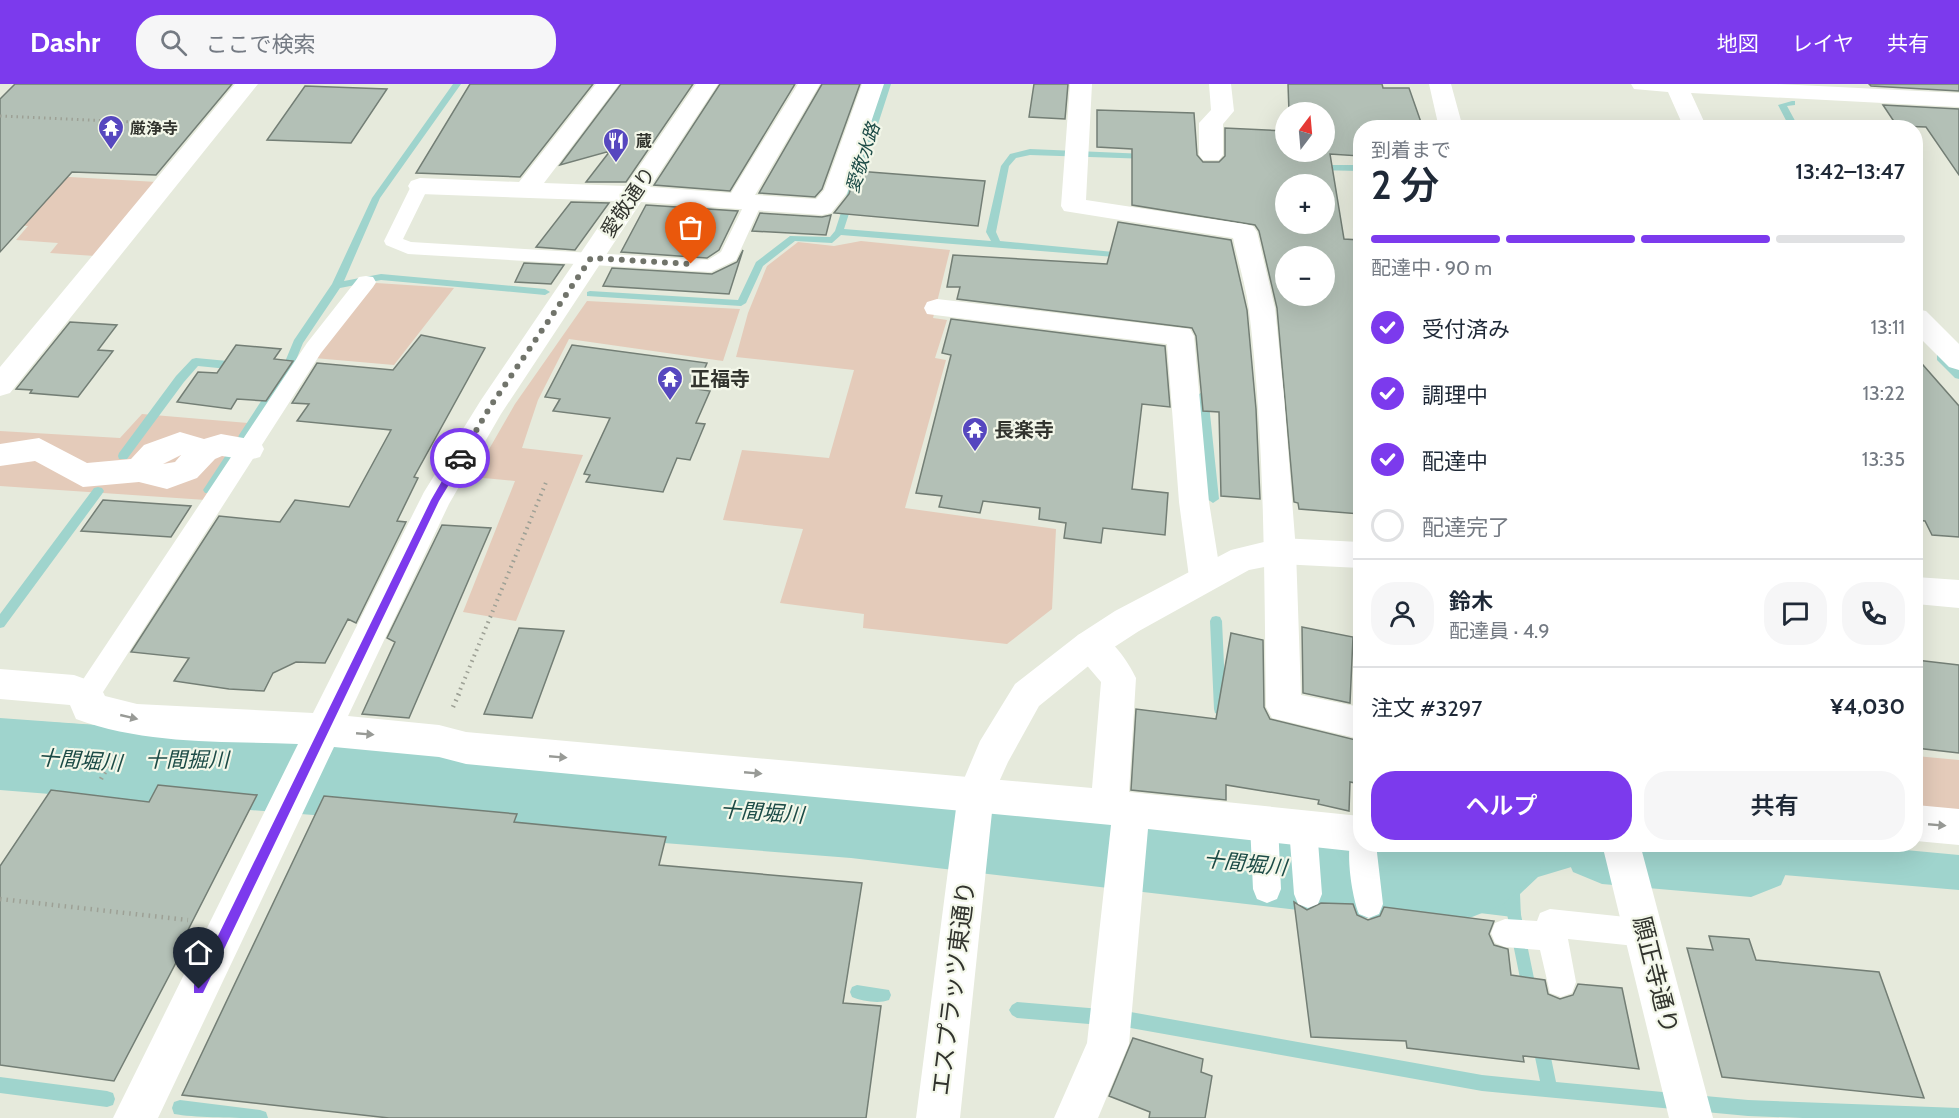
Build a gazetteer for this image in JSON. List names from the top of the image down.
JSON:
{
  "streets": {
    "street": ["愛敬通り", "願正寺通り", "エスプラッツ東通り"]
  },
  "water": ["愛敬水路", "十間掘川", "十間堀川"],
  "places": {
    "temple": ["厳浄寺", "正福寺", "長楽寺"],
    "restaurant": ["蔵"]
  },
  "north": "top",
  "page": {
    "header": "Dashr",
    "search": "ここで検索",
    "nav": ["地図", "レイヤ", "共有"],
    "map_buttons": ["+", "−"],
    "heading": ["2 分", "到着まで", "13:42–13:47"],
    "panel": [
      "鈴木",
      "配達員 · 4.9",
      "注文 #3297",
      "¥4,030"
    ],
    "bar": "配達中 · 90 m",
    "list": [
      ["受付済み", "13:11"],
      ["調理中", "13:22"],
      ["配達中", "13:35"],
      "配達完了"
    ],
    "buttons": ["ヘルプ", "共有"]
  }
}
